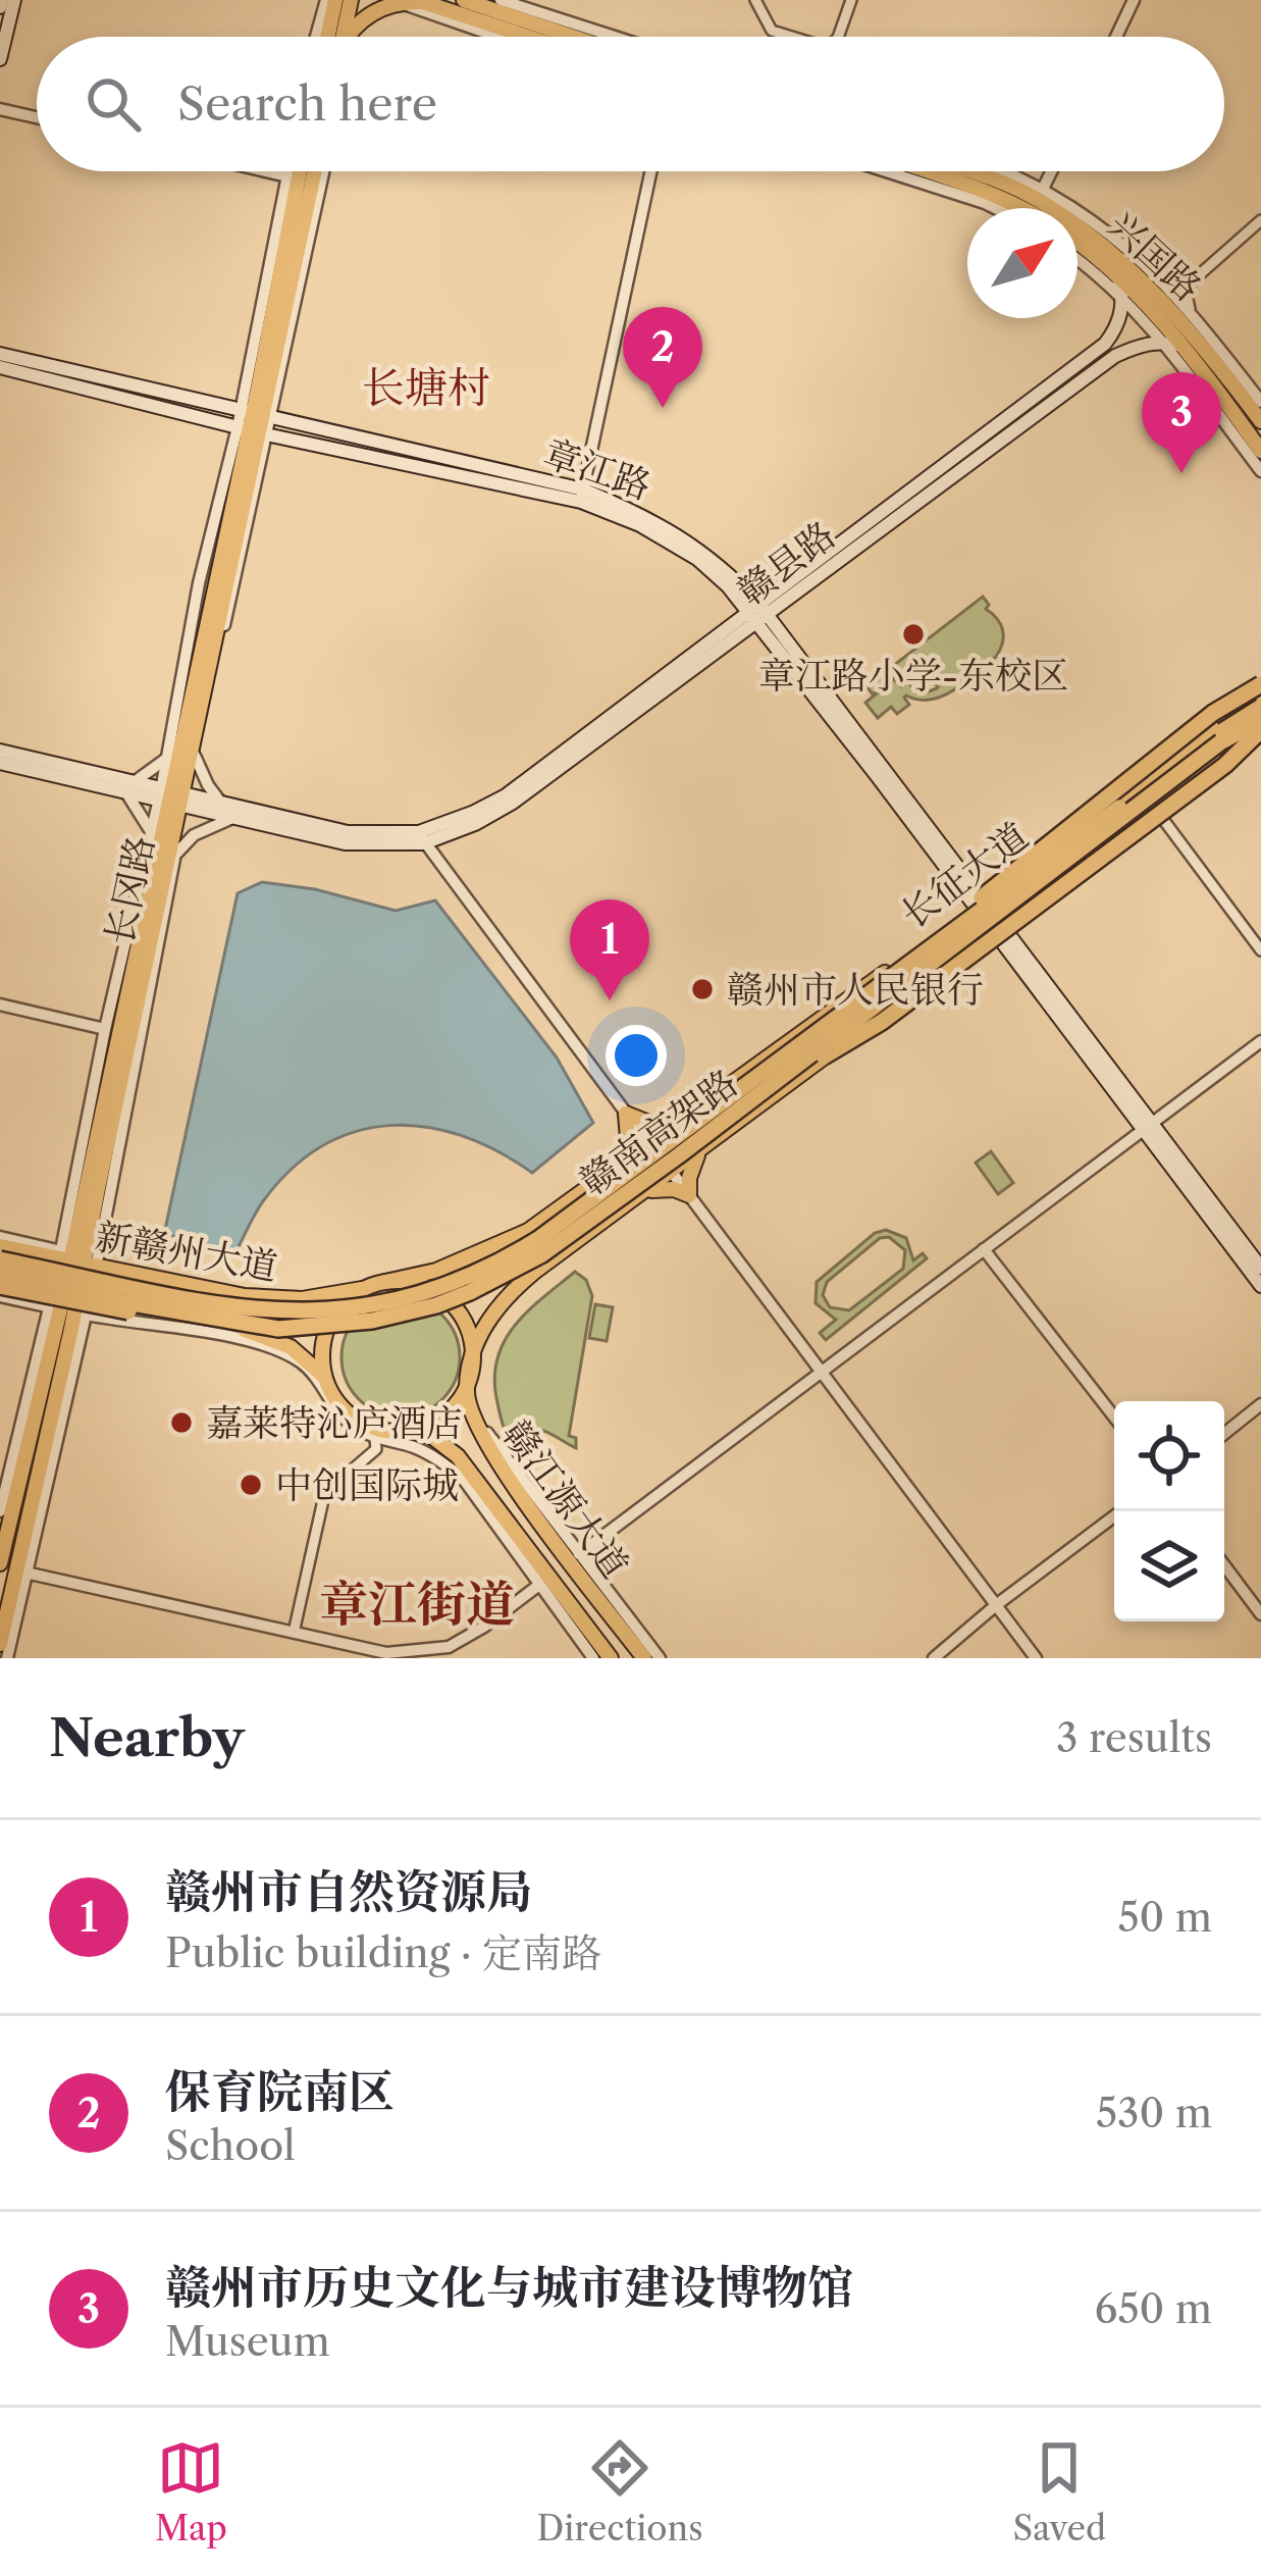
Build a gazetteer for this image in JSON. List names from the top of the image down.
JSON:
{
  "streets": {
    "highway": ["赣南高架路"],
    "main road": [
      "兴国路",
      "章江路",
      "赣县路",
      "长征大道",
      "长冈路",
      "新赣州大道",
      "赣江源大道"
    ]
  },
  "crossings": [
    ["章江路", "赣县路"],
    ["章江路", "长征大道"],
    ["章江路", "长冈路"],
    ["长征大道", "赣南高架路"],
    ["长征大道", "新赣州大道"],
    ["长征大道", "赣江源大道"],
    ["长冈路", "赣南高架路"],
    ["长冈路", "新赣州大道"],
    ["赣南高架路", "新赣州大道"],
    ["新赣州大道", "赣江源大道"]
  ],
  "districts": ["长塘村", "章江街道"],
  "places": [
    "章江路小学-东校区",
    "赣州市人民银行",
    "嘉莱特沁庐酒店",
    "中创国际城"
  ],
  "north": "top right",
  "page": {
    "search": "Search here",
    "pins": ["2", "3", "1"],
    "heading": ["Nearby", "3 results"],
    "list": [
      {
        "mark": "1",
        "name": "赣州市自然资源局",
        "note": "Public building · 定南路",
        "value": "50 m"
      },
      {
        "mark": "2",
        "name": "保育院南区",
        "note": "School",
        "value": "530 m"
      },
      {
        "mark": "3",
        "name": "赣州市历史文化与城市建设博物馆",
        "note": "Museum",
        "value": "650 m"
      }
    ],
    "nav": ["Map", "Directions", "Saved"]
  }
}
